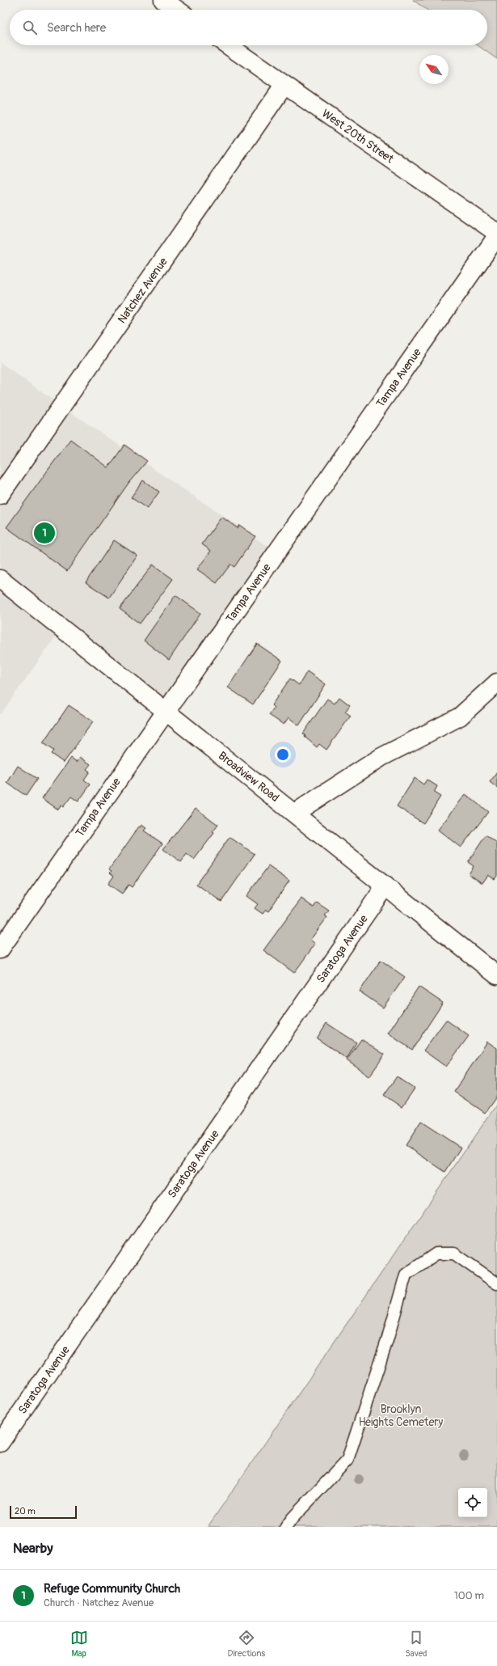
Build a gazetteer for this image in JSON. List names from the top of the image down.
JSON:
{
  "streets": {
    "street": [
      "West 20th Street",
      "Natchez Avenue",
      "Tampa Avenue",
      "Broadview Road",
      "Saratoga Avenue"
    ]
  },
  "crossings": [
    ["West 20th Street", "Natchez Avenue"],
    ["Tampa Avenue", "Broadview Road"],
    ["Broadview Road", "Saratoga Avenue"]
  ],
  "parks": ["Brooklyn Heights Cemetery"],
  "scale_bar": "20 m",
  "north": "top left",
  "page": {
    "search": "Search here",
    "pins": "1",
    "scale": "20 m",
    "heading": "Nearby",
    "list": [
      {
        "mark": "1",
        "name": "Refuge Community Church",
        "note": "Church · Natchez Avenue",
        "value": "100 m"
      }
    ],
    "nav": ["Map", "Directions", "Saved"]
  }
}
